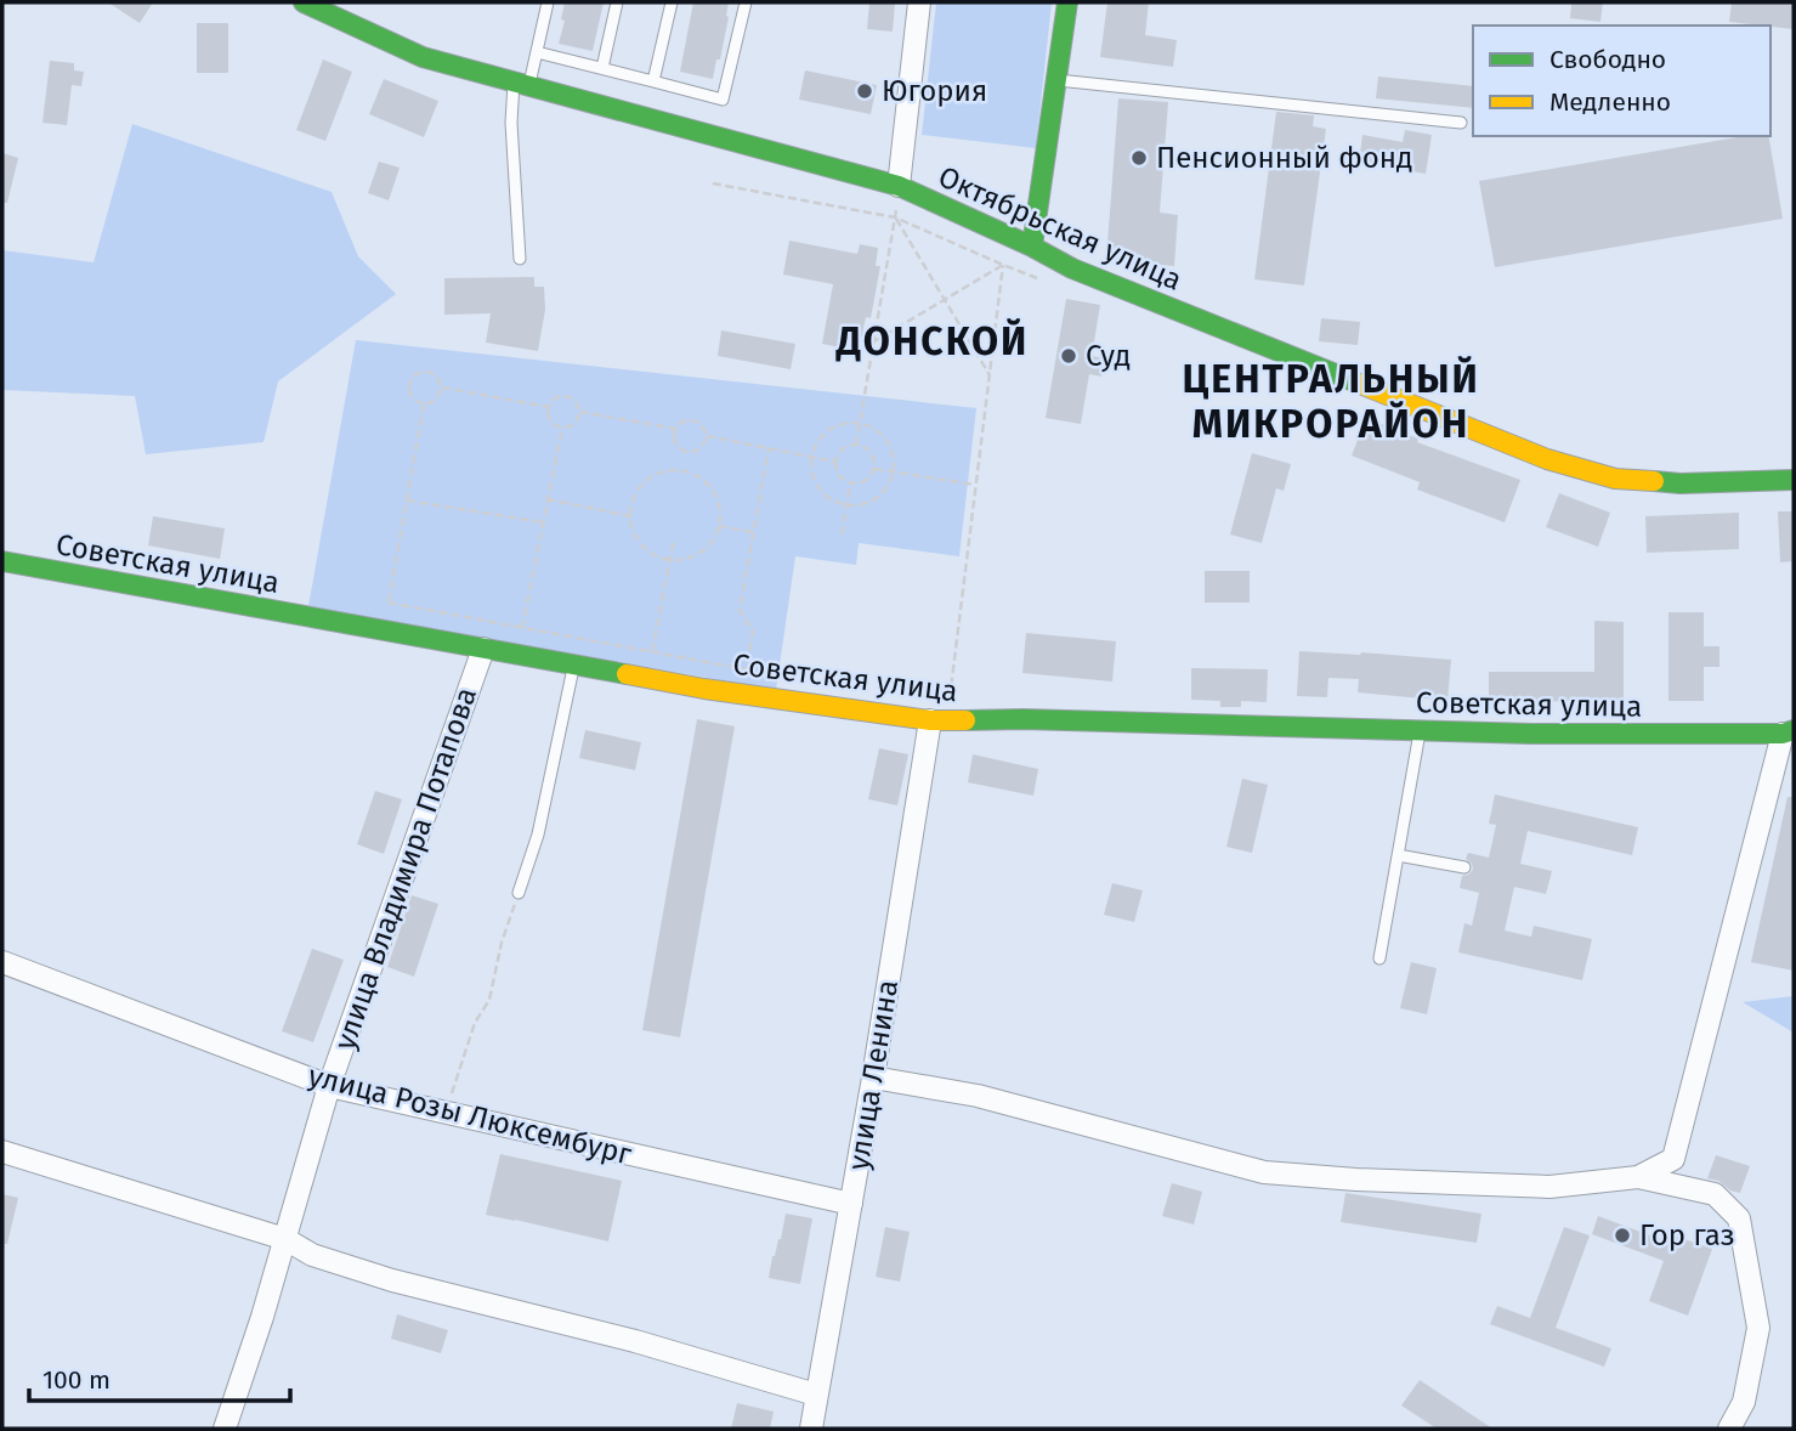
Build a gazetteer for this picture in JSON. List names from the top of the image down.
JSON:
{
  "streets": {
    "main road": ["Октябрьская улица", "Советская улица"],
    "street": ["улица Владимира Потапова", "улица Ленина", "улица Розы Люксембург"]
  },
  "crossings": [
    ["Советская улица", "улица Владимира Потапова"],
    ["Советская улица", "улица Ленина"],
    ["улица Владимира Потапова", "улица Розы Люксембург"],
    ["улица Ленина", "улица Розы Люксембург"]
  ],
  "districts": ["ДОНСКОЙ", "ЦЕНТРАЛЬНЫЙ МИКРОРАЙОН"],
  "places": [
    "Югория",
    "Пенсионный фонд",
    "Суд",
    "Гор газ"
  ],
  "legend": ["Свободно", "Медленно"],
  "scale_bar": "100 m"
}
